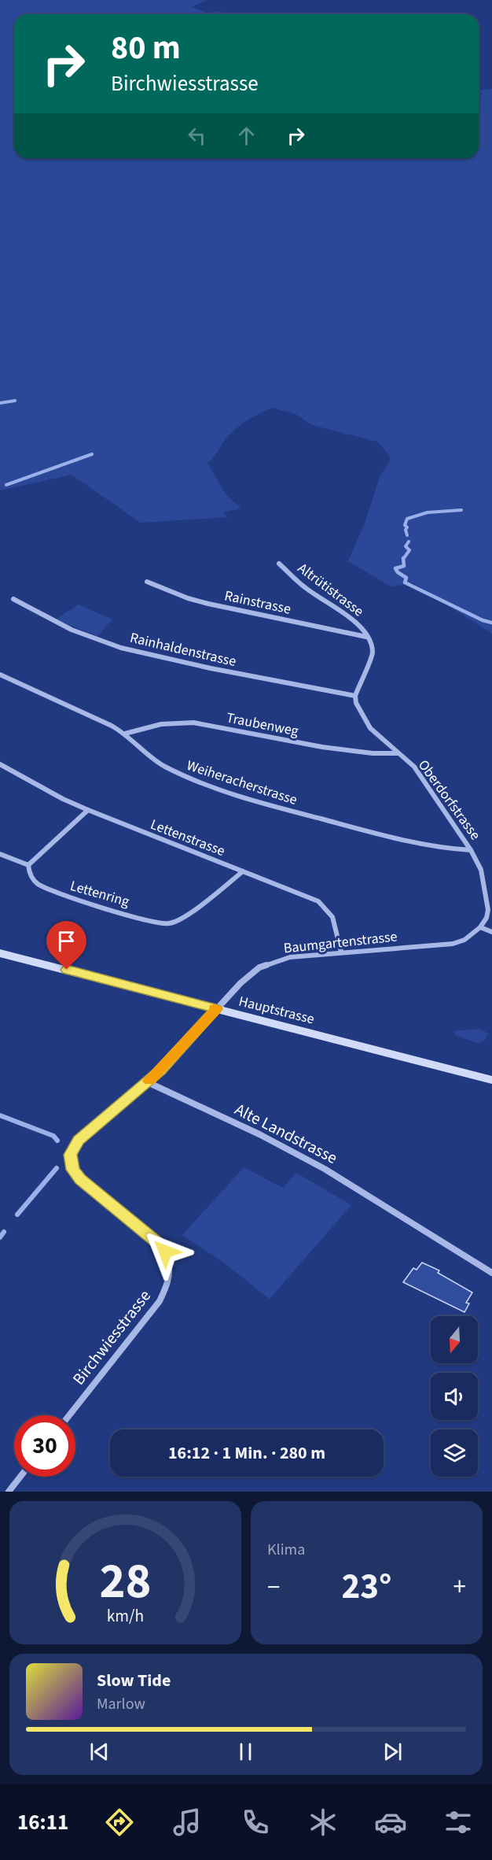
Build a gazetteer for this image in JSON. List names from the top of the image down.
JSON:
{
  "streets": {
    "street": [
      "Altrütistrasse",
      "Rainstrasse",
      "Rainhaldenstrasse",
      "Traubenweg",
      "Weiheracherstrasse",
      "Oberdorfstrasse",
      "Lettenstrasse",
      "Lettenring",
      "Baumgartenstrasse",
      "Hauptstrasse",
      "Alte Landstrasse",
      "Birchwiesstrasse"
    ]
  },
  "crossings": [
    ["Altrütistrasse", "Rainstrasse"],
    ["Rainhaldenstrasse", "Oberdorfstrasse"],
    ["Traubenweg", "Weiheracherstrasse"],
    ["Traubenweg", "Oberdorfstrasse"],
    ["Weiheracherstrasse", "Oberdorfstrasse"],
    ["Oberdorfstrasse", "Baumgartenstrasse"],
    ["Lettenstrasse", "Lettenring"],
    ["Lettenstrasse", "Baumgartenstrasse"],
    ["Baumgartenstrasse", "Hauptstrasse"],
    ["Alte Landstrasse", "Birchwiesstrasse"]
  ],
  "north": "bottom",
  "page": {
    "turn": ["80 m", "Birchwiesstrasse"],
    "limit": "30",
    "trip": "16:12 · 1 Min. · 280 m",
    "tile": "Klima",
    "heat": ["−", "23°", "+"],
    "song": ["Slow Tide", "Marlow"],
    "tabs": "16:11",
    "gauge": ["28", "km/h"]
  }
}
